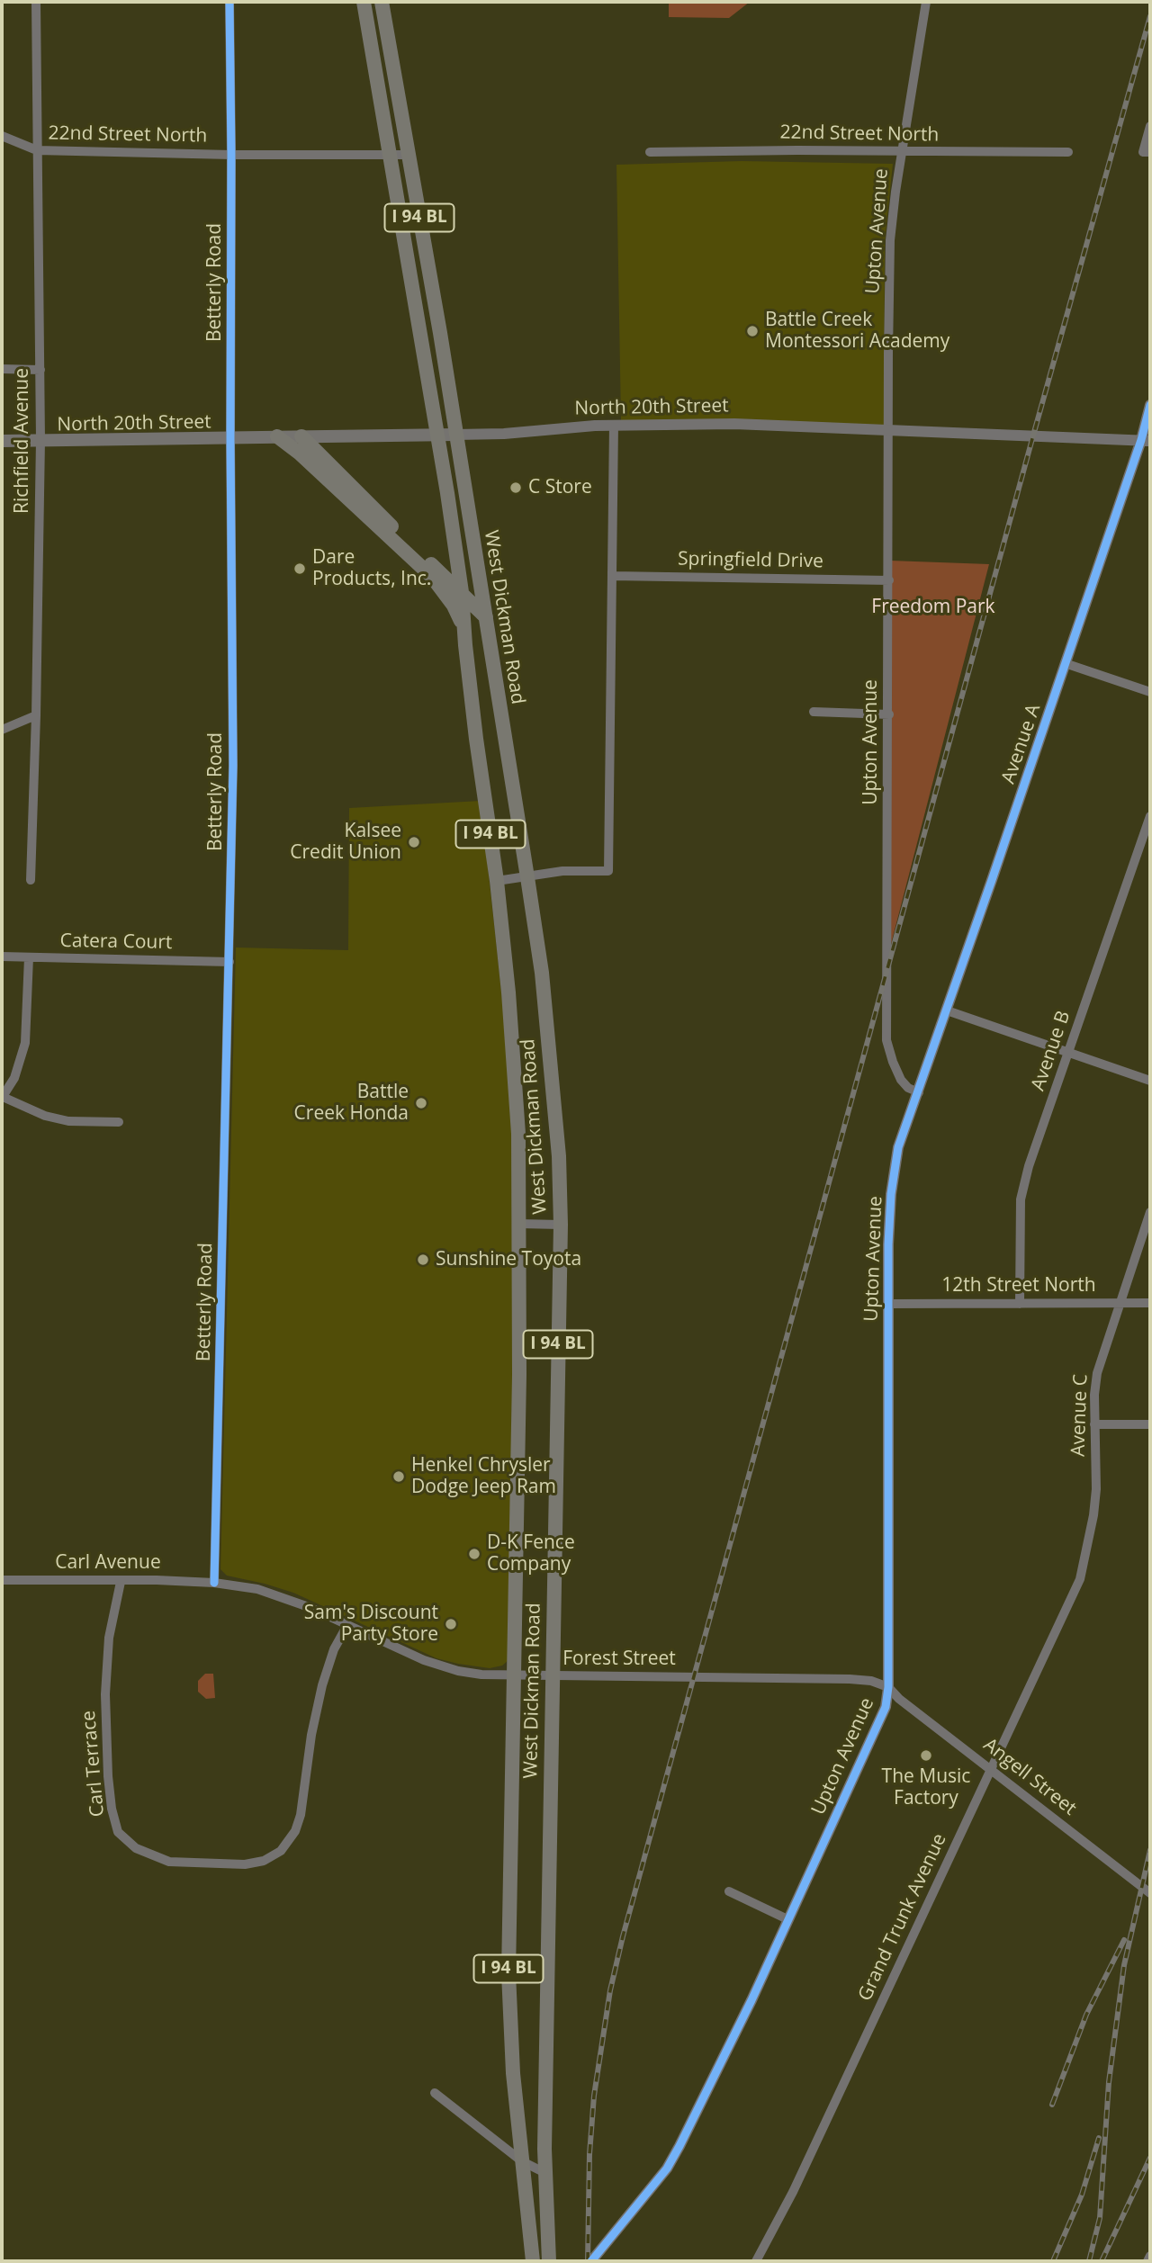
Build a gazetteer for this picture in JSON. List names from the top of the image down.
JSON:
{
  "streets": {
    "main road": ["I 94 BL", "North 20th Street", "West Dickman Road"],
    "street": [
      "22nd Street North",
      "Upton Avenue",
      "Betterly Road",
      "Richfield Avenue",
      "Springfield Drive",
      "Avenue A",
      "Catera Court",
      "Avenue B",
      "12th Street North",
      "Avenue C",
      "Carl Avenue",
      "Forest Street",
      "Carl Terrace",
      "Angell Street",
      "Grand Trunk Avenue"
    ]
  },
  "crossings": [
    ["22nd Street North", "Upton Avenue"],
    ["22nd Street North", "Betterly Road"],
    ["22nd Street North", "Richfield Avenue"],
    ["22nd Street North", "West Dickman Road"],
    ["Upton Avenue", "North 20th Street"],
    ["Upton Avenue", "Springfield Drive"],
    ["Upton Avenue", "Avenue A"],
    ["Upton Avenue", "12th Street North"],
    ["Upton Avenue", "Forest Street"],
    ["Upton Avenue", "Angell Street"],
    ["Betterly Road", "North 20th Street"],
    ["Betterly Road", "Catera Court"],
    ["Betterly Road", "Carl Avenue"],
    ["Betterly Road", "Forest Street"],
    ["North 20th Street", "Richfield Avenue"],
    ["North 20th Street", "West Dickman Road"],
    ["North 20th Street", "Avenue A"],
    ["West Dickman Road", "Forest Street"],
    ["Avenue B", "12th Street North"],
    ["12th Street North", "Avenue C"],
    ["Avenue C", "Grand Trunk Avenue"],
    ["Carl Avenue", "Forest Street"],
    ["Carl Avenue", "Carl Terrace"],
    ["Forest Street", "Carl Terrace"],
    ["Forest Street", "Angell Street"],
    ["Angell Street", "Grand Trunk Avenue"]
  ],
  "parks": ["Freedom Park"],
  "places": [
    "Battle Creek Montessori Academy",
    "C Store",
    "Dare Products, Inc.",
    "Kalsee Credit Union",
    "Battle Creek Honda",
    "Sunshine Toyota",
    "Henkel Chrysler Dodge Jeep Ram",
    "D-K Fence Company",
    "Sam's Discount Party Store",
    "The Music Factory"
  ]
}
